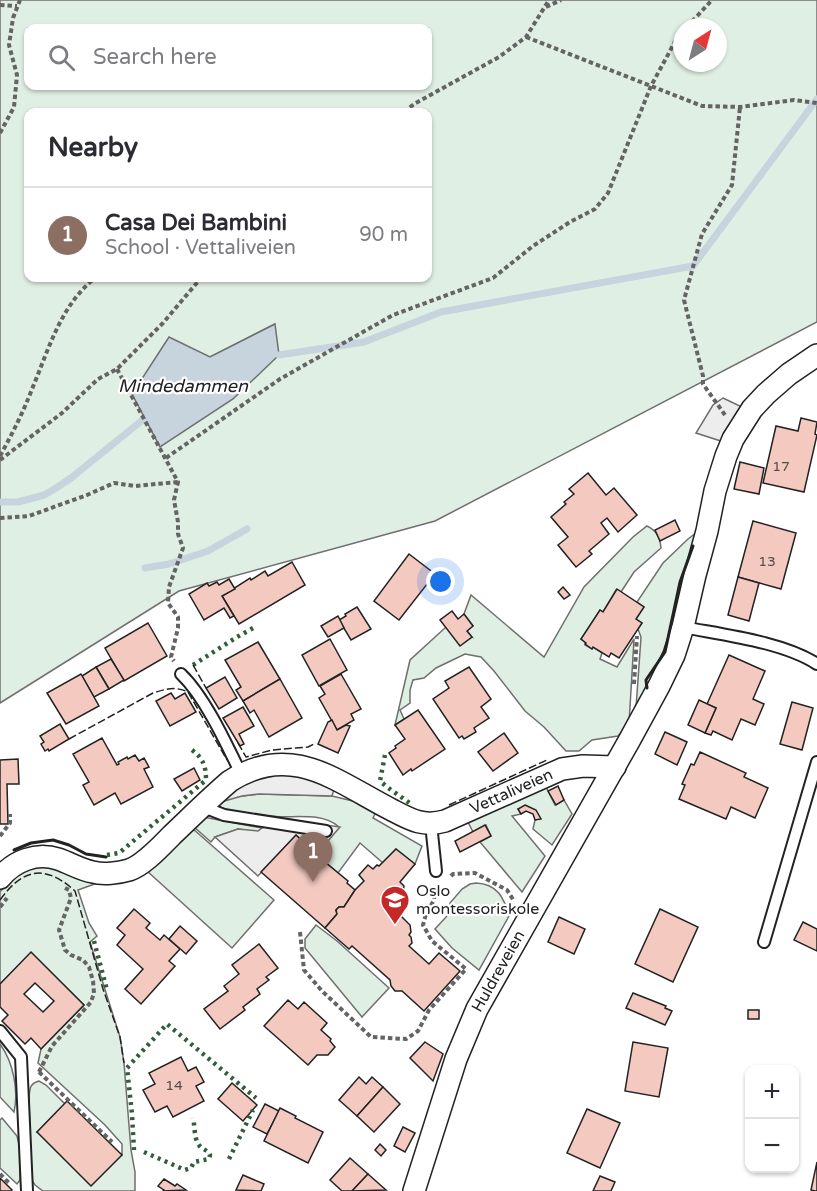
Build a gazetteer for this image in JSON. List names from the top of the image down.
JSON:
{
  "streets": {
    "street": ["Vettaliveien", "Huldreveien"]
  },
  "crossings": [
    ["Vettaliveien", "Huldreveien"]
  ],
  "water": ["Mindedammen"],
  "places": {
    "school or university": ["Oslo montessoriskole"]
  },
  "house_numbers": ["17", "13", "14"],
  "north": "top right",
  "page": {
    "search": "Search here",
    "heading": "Nearby",
    "list": [
      {
        "mark": "1",
        "name": "Casa Dei Bambini",
        "note": "School · Vettaliveien",
        "value": "90 m"
      }
    ],
    "pins": "1",
    "map_buttons": ["+", "−"]
  }
}
